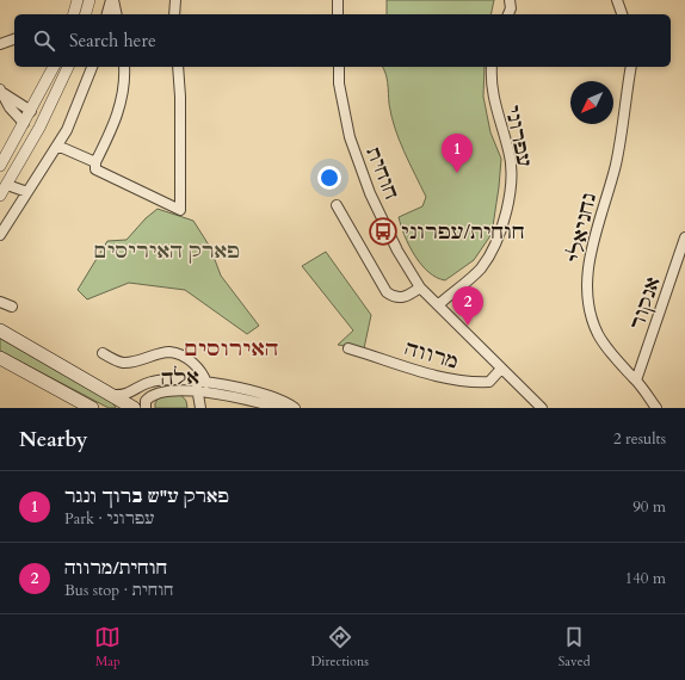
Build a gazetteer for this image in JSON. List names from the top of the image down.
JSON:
{
  "streets": {
    "street": [
      "עפרוני",
      "חוחית",
      "נחניאלי",
      "אנקור",
      "מרווה",
      "אלה"
    ]
  },
  "crossings": [
    ["עפרוני", "חוחית"],
    ["חוחית", "מרווה"],
    ["נחניאלי", "אנקור"]
  ],
  "districts": ["האירוסים"],
  "parks": ["פארק האיריסים"],
  "places": {
    "bus stop": ["חוחית/עפרוני"]
  },
  "north": "bottom left",
  "page": {
    "search": "Search here",
    "pins": ["1", "2"],
    "heading": ["Nearby", "2 results"],
    "list": [
      {
        "mark": "1",
        "name": "פארק ע\"ש ברוך ונגר",
        "note": "Park · עפרוני",
        "value": "90 m"
      },
      {
        "mark": "2",
        "name": "חוחית/מרווה",
        "note": "Bus stop · חוחית",
        "value": "140 m"
      }
    ],
    "nav": ["Map", "Directions", "Saved"]
  }
}
